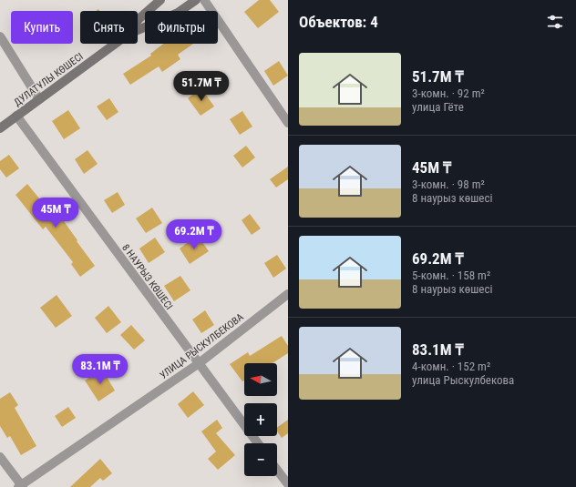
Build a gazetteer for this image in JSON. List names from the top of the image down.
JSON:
{
  "streets": {
    "street": ["ДУЛАТҰЛЫ КӨШЕСІ", "8 НАУРЫЗ КӨШЕСІ", "УЛИЦА РЫСКУЛБЕКОВА"]
  },
  "crossings": [
    ["ДУЛАТҰЛЫ КӨШЕСІ", "8 НАУРЫЗ КӨШЕСІ"],
    ["8 НАУРЫЗ КӨШЕСІ", "УЛИЦА РЫСКУЛБЕКОВА"]
  ],
  "north": "left",
  "page": {
    "heading": "Объектов: 4",
    "chip": ["Купить", "Снять", "Фильтры"],
    "list": [
      {
        "name": "51.7M ₸",
        "note": "3-комн. · 92 m² · улица Гёте"
      },
      {
        "name": "45M ₸",
        "note": "3-комн. · 98 m² · 8 наурыз көшесі"
      },
      {
        "name": "69.2M ₸",
        "note": "5-комн. · 158 m² · 8 наурыз көшесі"
      },
      {
        "name": "83.1M ₸",
        "note": "4-комн. · 152 m² · улица Рыскулбекова"
      }
    ],
    "price": [
      "51.7M ₸",
      "45M ₸",
      "69.2M ₸",
      "83.1M ₸"
    ],
    "map_buttons": ["+", "−"]
  }
}
